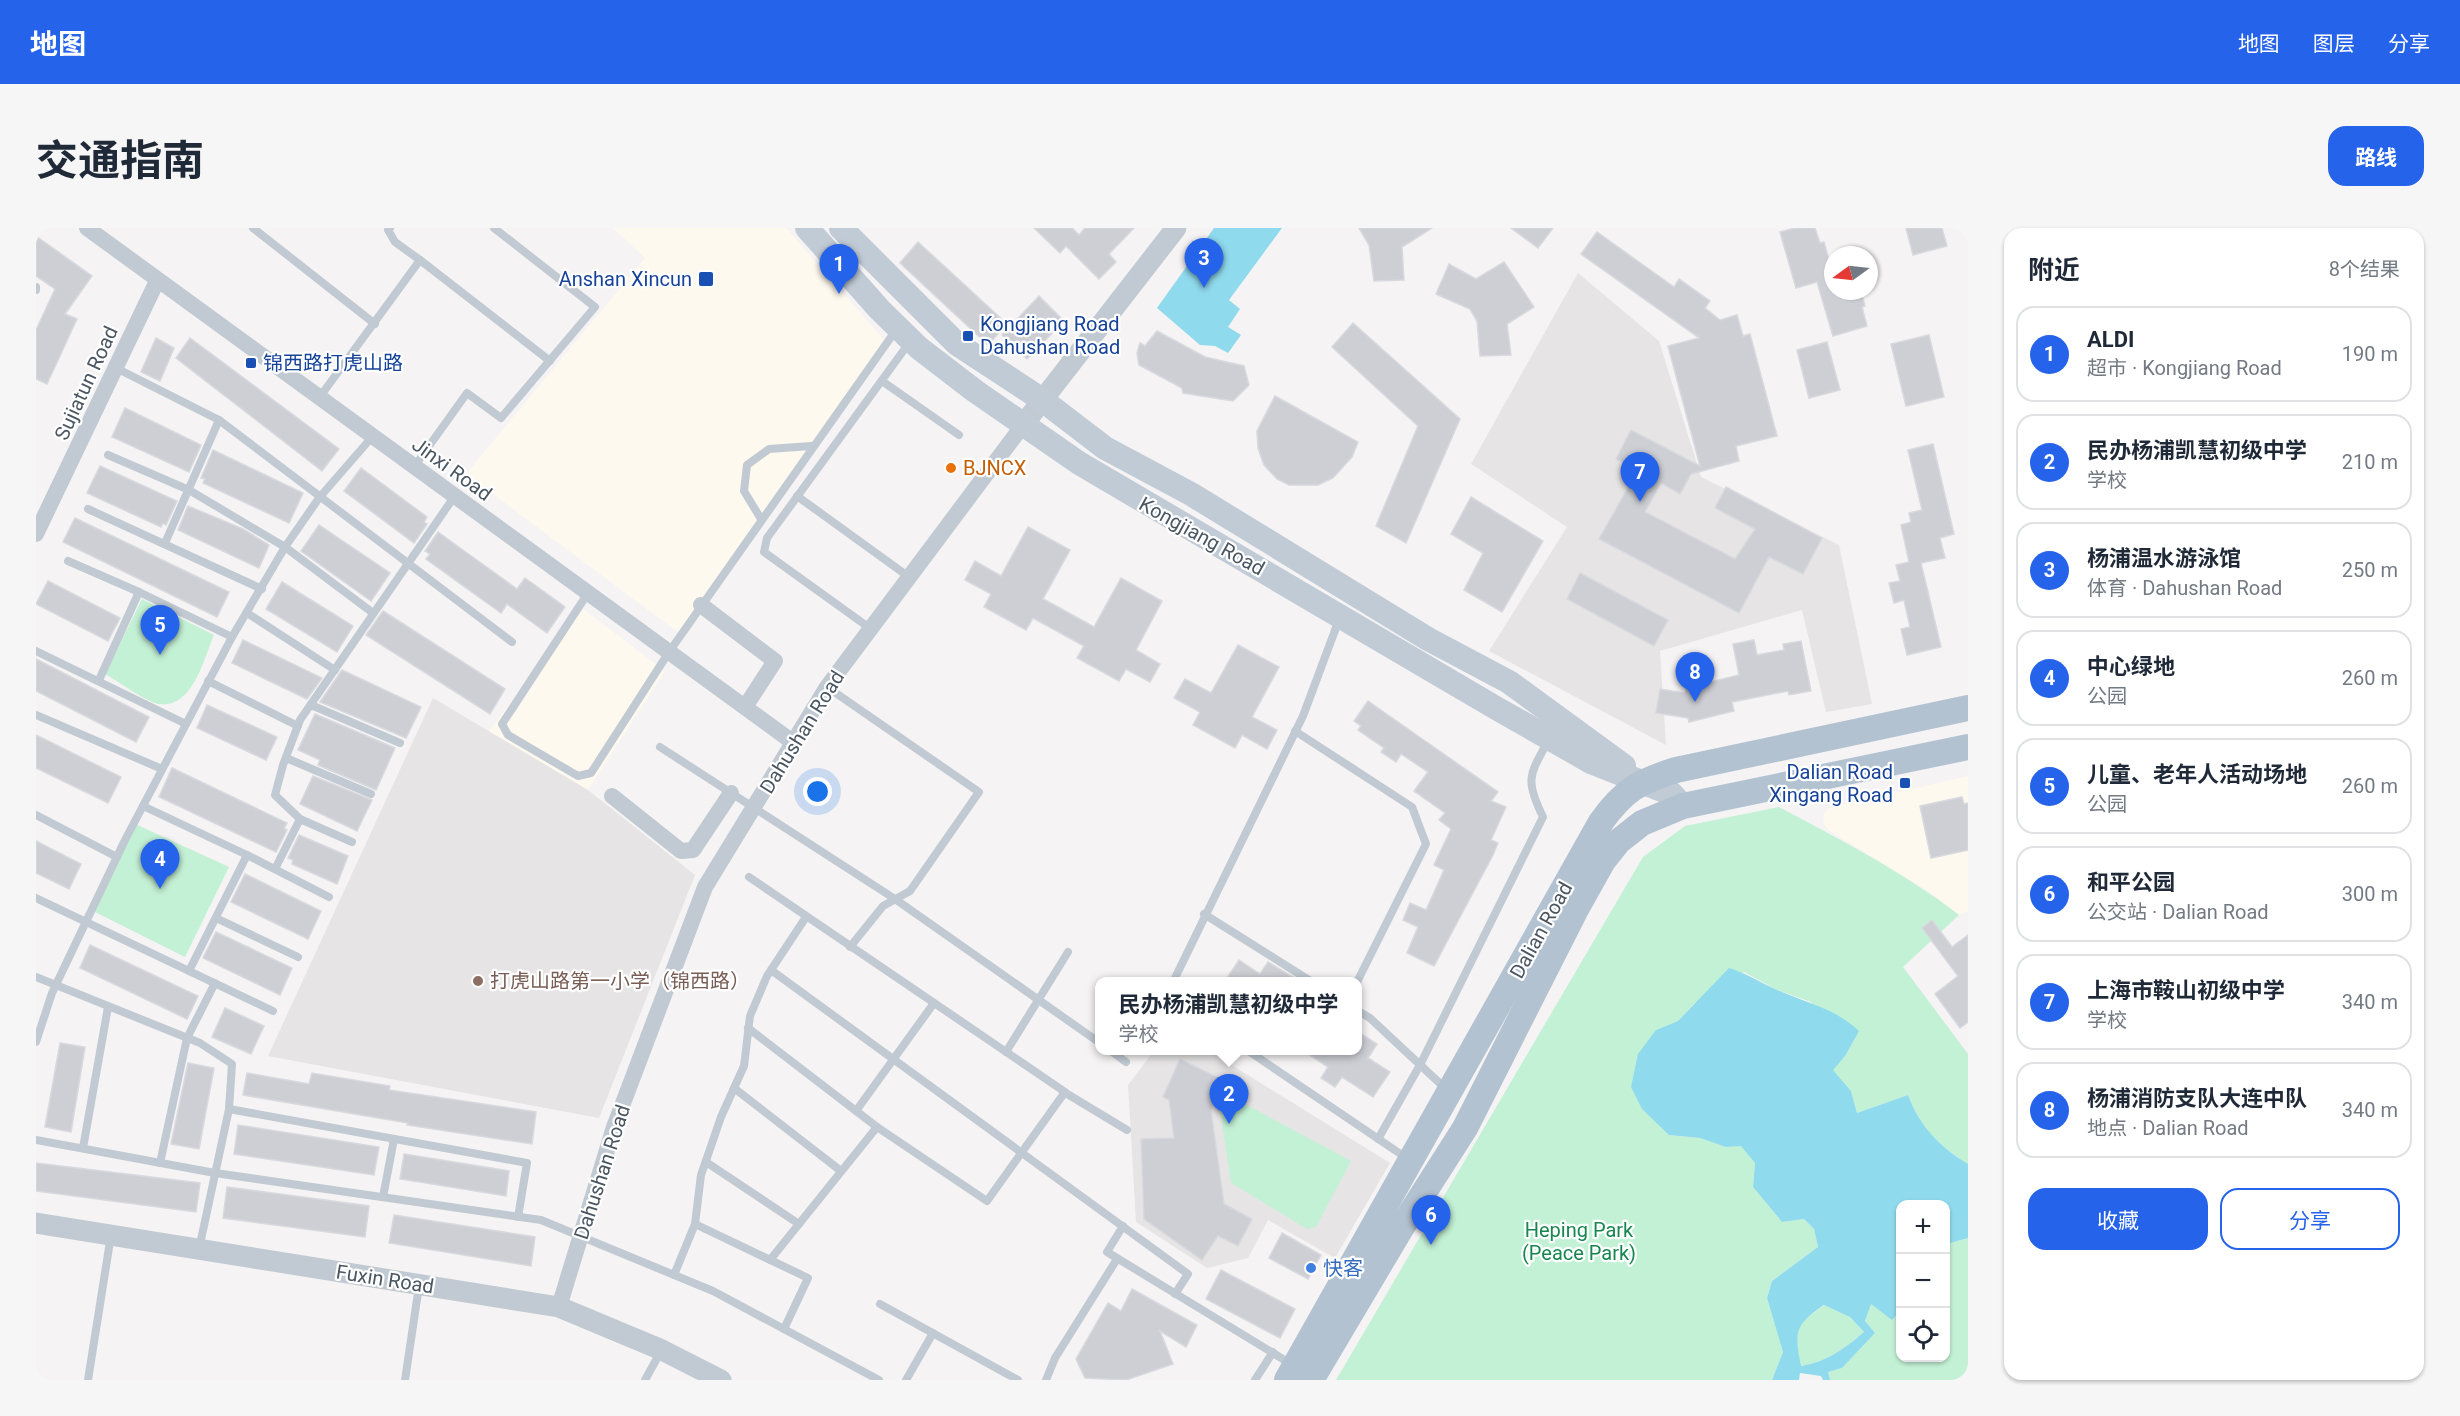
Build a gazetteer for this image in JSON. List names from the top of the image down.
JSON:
{
  "streets": {
    "main road": ["Kongjiang Road", "Dalian Road"],
    "street": [
      "Sujiatun Road",
      "Jinxi Road",
      "Dahushan Road",
      "Fuxin Road"
    ]
  },
  "crossings": [
    ["Sujiatun Road", "Jinxi Road"],
    ["Jinxi Road", "Dahushan Road"],
    ["Kongjiang Road", "Dahushan Road"],
    ["Kongjiang Road", "Dalian Road"],
    ["Dahushan Road", "Fuxin Road"]
  ],
  "parks": ["Heping Park (Peace Park)"],
  "places": {
    "transit": [
      "Anshan Xincun",
      "Kongjiang Road Dahushan Road",
      "锦西路打虎山路",
      "Dalian Road Xingang Road"
    ],
    "other": ["BJNCX", "打虎山路第一小学（锦西路）", "快客"]
  },
  "north": "left",
  "page": {
    "header": "地图",
    "nav": ["地图", "图层", "分享"],
    "title": "交通指南",
    "buttons": [
      "路线",
      ["收藏", "分享"]
    ],
    "heading": ["附近", "8个结果"],
    "pins": [
      "3",
      "1",
      "7",
      "5",
      "8",
      "4",
      "2",
      "6"
    ],
    "list": [
      {
        "mark": "1",
        "name": "ALDI",
        "note": "超市 · Kongjiang Road",
        "value": "190 m"
      },
      {
        "mark": "2",
        "name": "民办杨浦凯慧初级中学",
        "note": "学校",
        "value": "210 m"
      },
      {
        "mark": "3",
        "name": "杨浦温水游泳馆",
        "note": "体育 · Dahushan Road",
        "value": "250 m"
      },
      {
        "mark": "4",
        "name": "中心绿地",
        "note": "公园",
        "value": "260 m"
      },
      {
        "mark": "5",
        "name": "儿童、老年人活动场地",
        "note": "公园",
        "value": "260 m"
      },
      {
        "mark": "6",
        "name": "和平公园",
        "note": "公交站 · Dalian Road",
        "value": "300 m"
      },
      {
        "mark": "7",
        "name": "上海市鞍山初级中学",
        "note": "学校",
        "value": "340 m"
      },
      {
        "mark": "8",
        "name": "杨浦消防支队大连中队",
        "note": "地点 · Dalian Road",
        "value": "340 m"
      }
    ],
    "popup": ["民办杨浦凯慧初级中学", "学校"],
    "map_buttons": ["+", "−"]
  }
}
